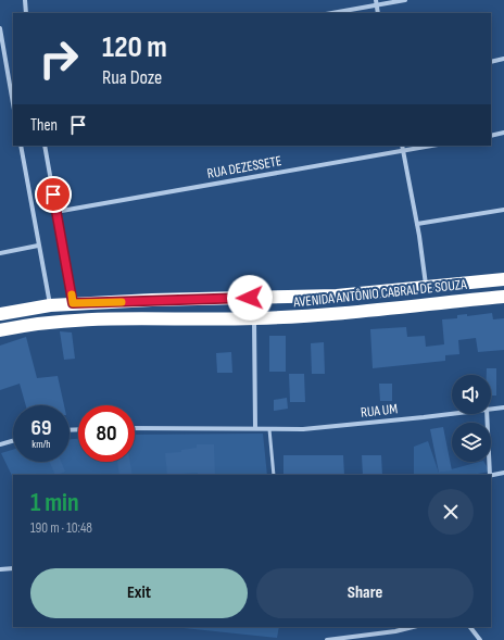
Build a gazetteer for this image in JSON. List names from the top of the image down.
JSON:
{
  "streets": {
    "highway": ["AVENIDA ANTÔNIO CABRAL DE SOUZA"],
    "street": ["RUA DEZESSETE", "RUA UM"]
  },
  "page": {
    "turn": ["120 m", "Rua Doze"],
    "then": "Then",
    "speed": "69 km/h",
    "limit": "80",
    "heading": ["1 min", "190 m · 10:48"],
    "buttons": ["Exit", "Share"]
  }
}
